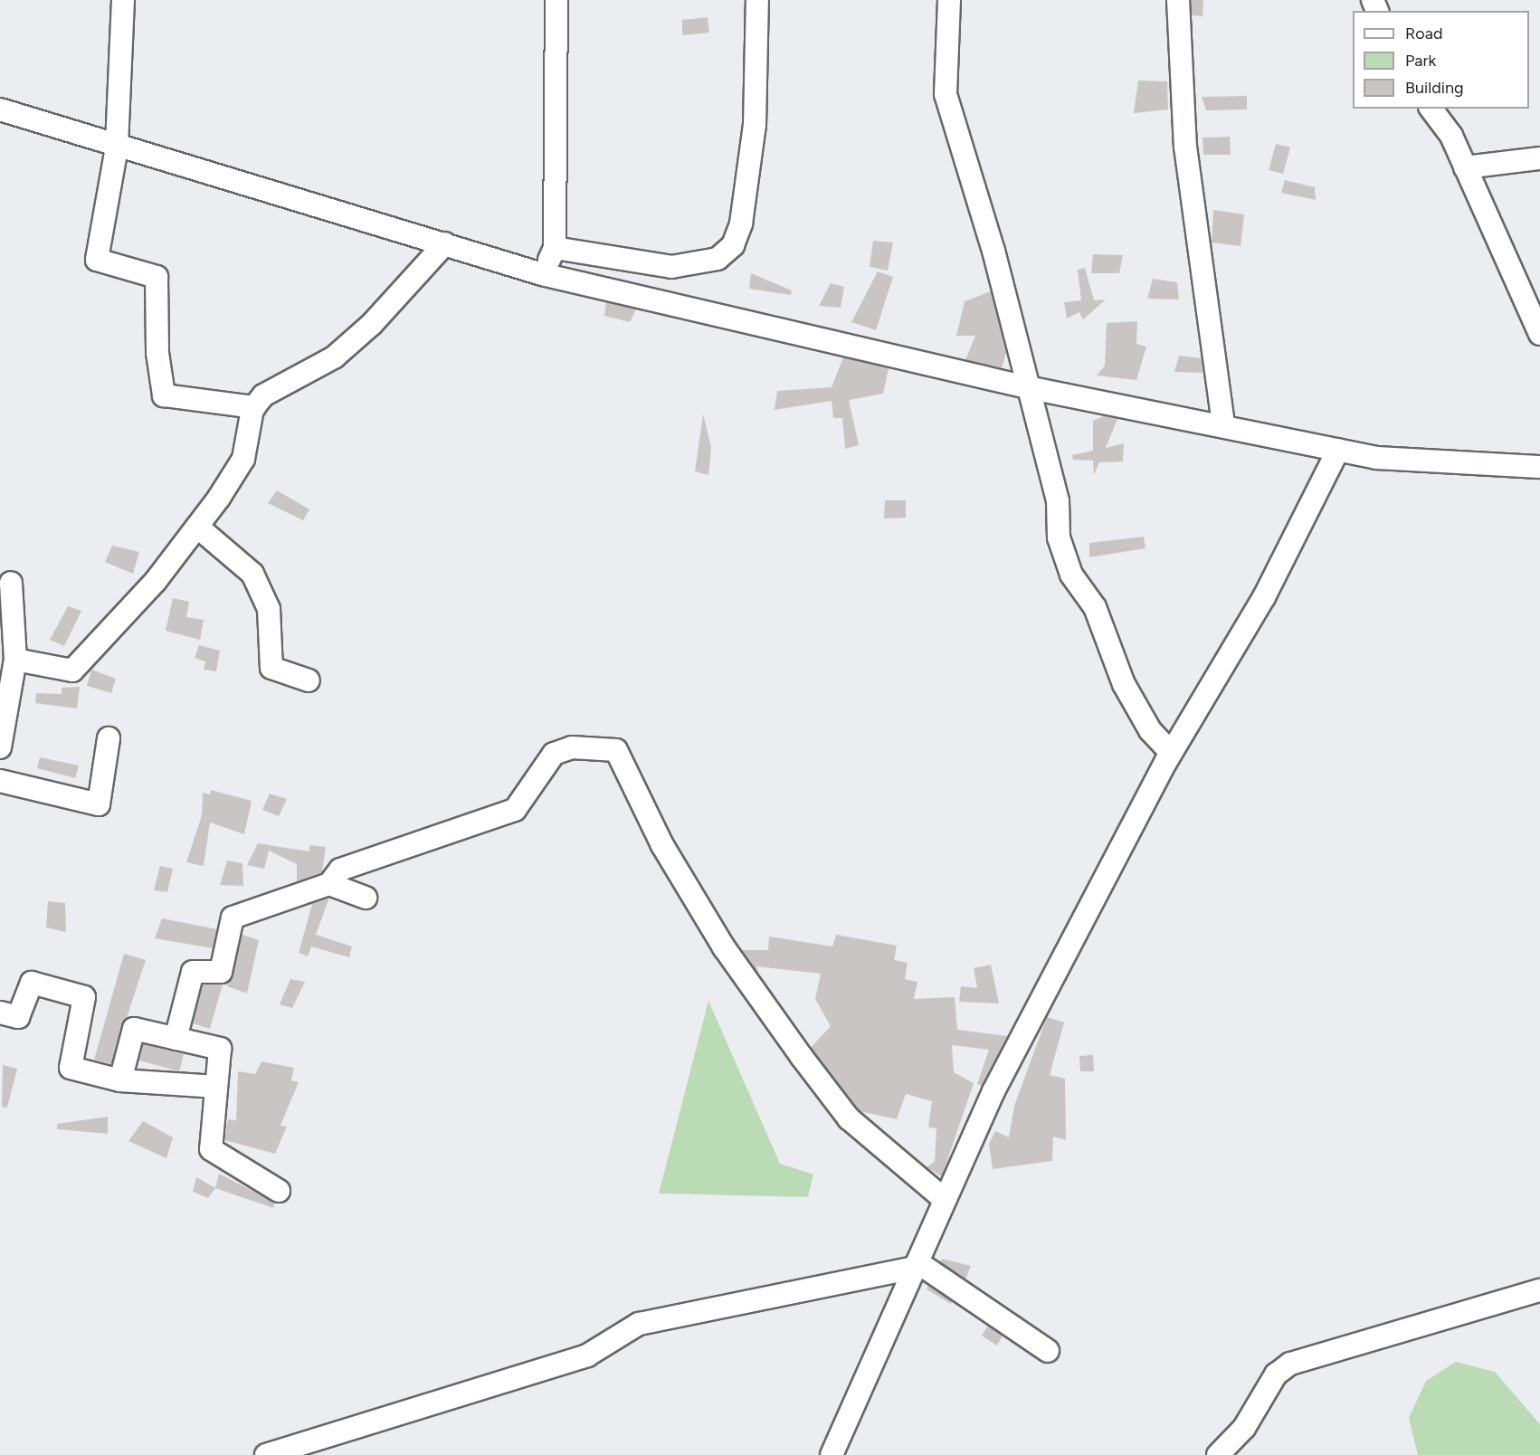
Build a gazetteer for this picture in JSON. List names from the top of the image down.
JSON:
{
  "legend": ["Road", "Park", "Building"]
}
